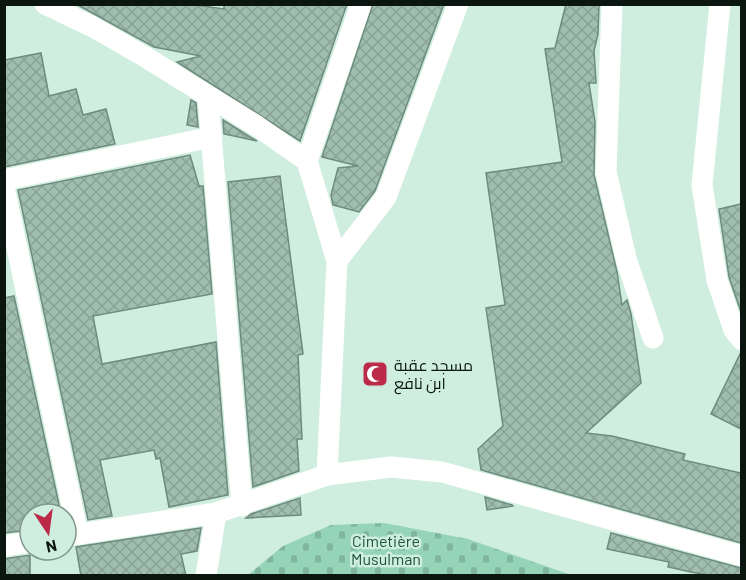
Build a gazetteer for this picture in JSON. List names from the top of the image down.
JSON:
{
  "parks": ["Cimetière Musulman"],
  "places": {
    "mosque": ["مسجد عقبة ابن نافع"]
  },
  "north": "bottom"
}
